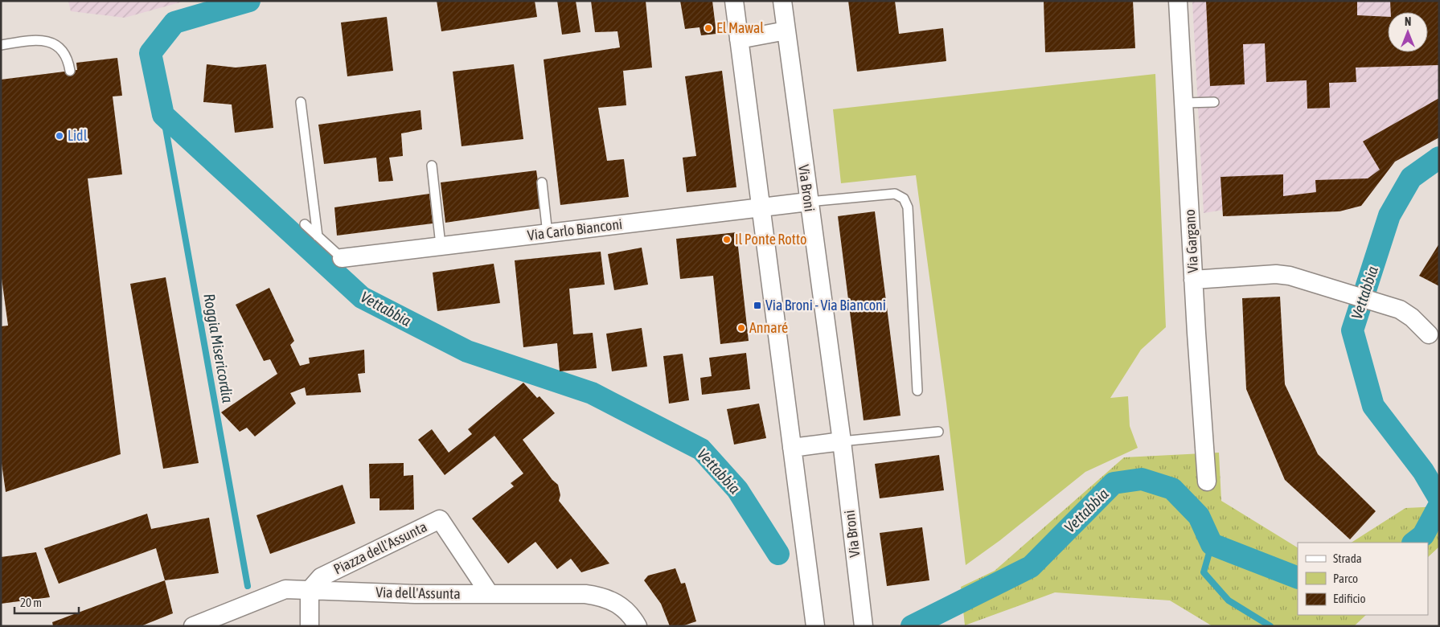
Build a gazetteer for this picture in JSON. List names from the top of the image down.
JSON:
{
  "streets": {
    "street": [
      "Via Broni",
      "Via Carlo Bianconi",
      "Via Gargano",
      "Piazza dell'Assunta",
      "Via dell'Assunta"
    ]
  },
  "crossings": [
    ["Via Broni", "Via Carlo Bianconi"],
    ["Piazza dell'Assunta", "Via dell'Assunta"]
  ],
  "water": ["Vettabbia", "Roggia Misericordia"],
  "places": {
    "other": [
      "El Mawal",
      "Lidl",
      "Il Ponte Rotto",
      "Annaré"
    ],
    "transit": ["Via Broni - Via Bianconi"]
  },
  "legend": ["Strada", "Parco", "Edificio"],
  "scale_bar": "20 m",
  "north": "top"
}
